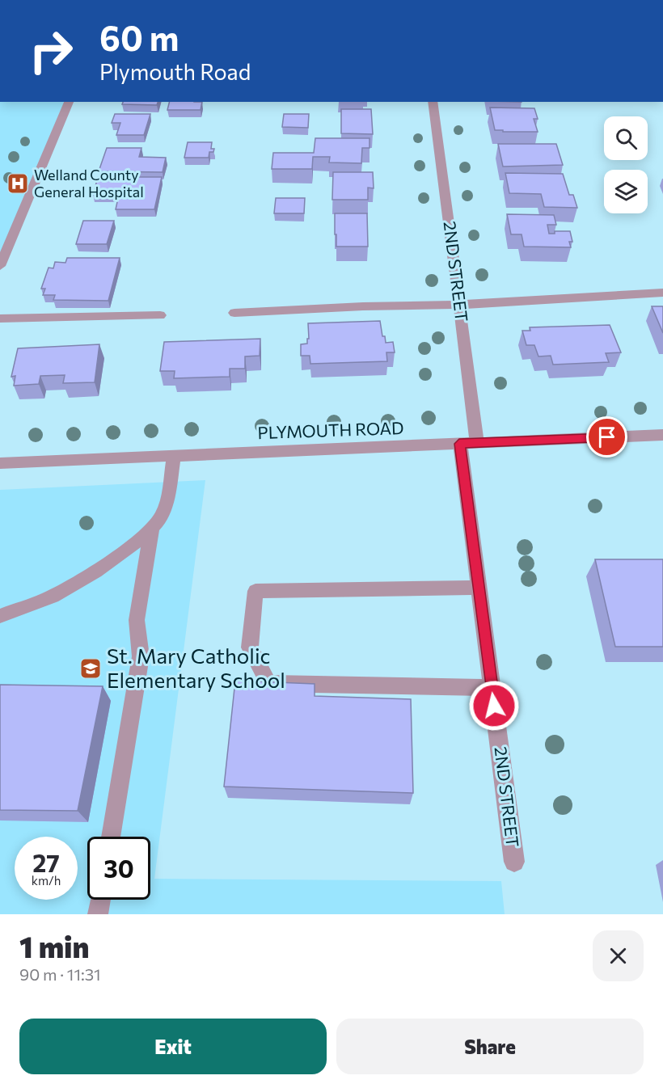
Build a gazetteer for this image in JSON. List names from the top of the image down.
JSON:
{
  "streets": {
    "street": ["2ND STREET", "PLYMOUTH ROAD"]
  },
  "crossings": [
    ["2ND STREET", "PLYMOUTH ROAD"]
  ],
  "places": {
    "hospital": ["Welland County General Hospital"],
    "school or university": ["St. Mary Catholic Elementary School"]
  },
  "page": {
    "turn": ["60 m", "Plymouth Road"],
    "speed": "27 km/h",
    "limit": "30",
    "heading": ["1 min", "90 m · 11:31"],
    "buttons": ["Exit", "Share"]
  }
}
